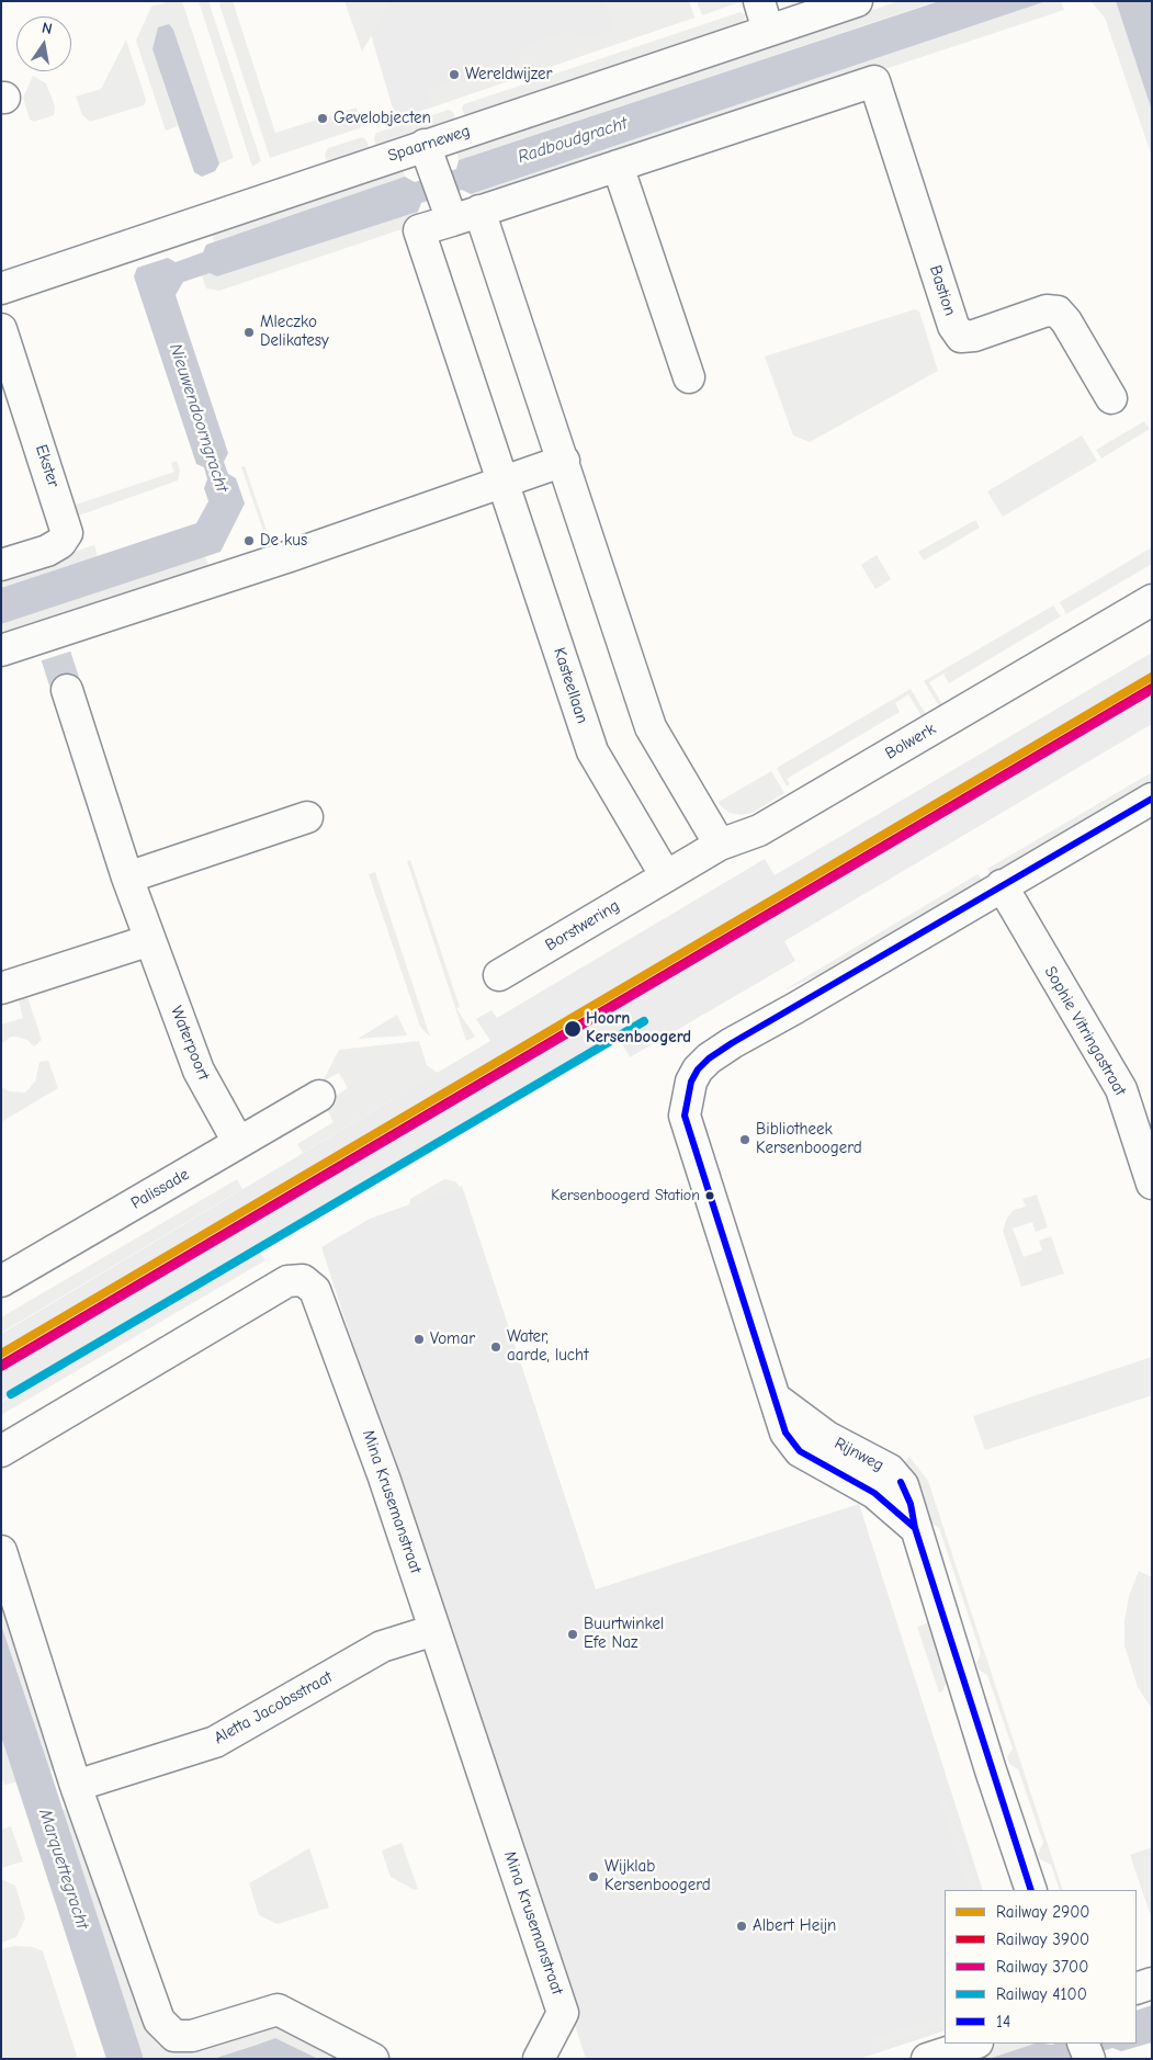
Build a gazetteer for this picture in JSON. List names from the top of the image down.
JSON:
{
  "streets": {
    "street": [
      "Spaarneweg",
      "Bastion",
      "Ekster",
      "Kasteellaan",
      "Bolwerk",
      "Borstwering",
      "Sophie Vitringastraat",
      "Waterpoort",
      "Palissade",
      "Rijnweg",
      "Mina Krusemanstraat",
      "Aletta Jacobsstraat"
    ]
  },
  "crossings": [
    ["Kasteellaan", "Bolwerk"],
    ["Kasteellaan", "Borstwering"],
    ["Bolwerk", "Borstwering"],
    ["Sophie Vitringastraat", "Rijnweg"],
    ["Waterpoort", "Palissade"],
    ["Mina Krusemanstraat", "Aletta Jacobsstraat"]
  ],
  "water": ["Radboudgracht", "Nieuwendoorngracht", "Marquettegracht"],
  "places": [
    "Wereldwijzer",
    "Gevelobjecten",
    "Mleczko Delikatesy",
    "De kus",
    "Hoorn Kersenboogerd",
    "Bibliotheek Kersenboogerd",
    "Kersenboogerd Station",
    "Vomar",
    "Water, aarde, lucht",
    "Buurtwinkel Efe Naz",
    "Wijklab Kersenboogerd",
    "Albert Heijn"
  ],
  "lines": [
    "rail line 2900",
    "rail line 3900",
    "rail line 3700",
    "transit line 14",
    "rail line 4100"
  ],
  "legend": [
    "Railway 2900",
    "Railway 3900",
    "Railway 3700",
    "Railway 4100",
    "14"
  ],
  "north": "top"
}
